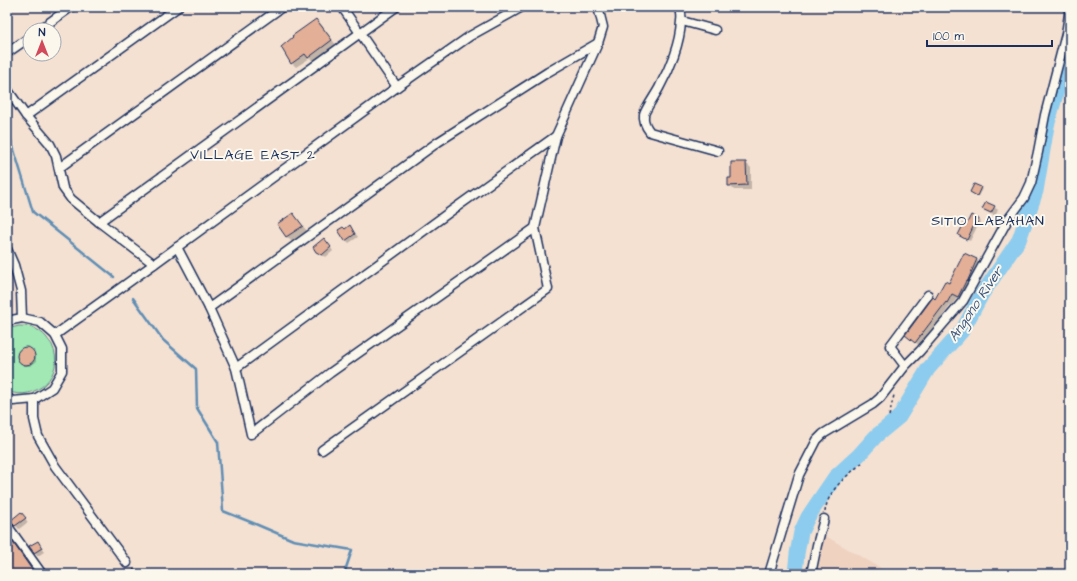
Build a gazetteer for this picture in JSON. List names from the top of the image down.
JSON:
{
  "districts": ["VILLAGE EAST 2", "SITIO LABAHAN"],
  "water": ["Angono River"],
  "scale_bar": "100 m",
  "north": "top"
}
